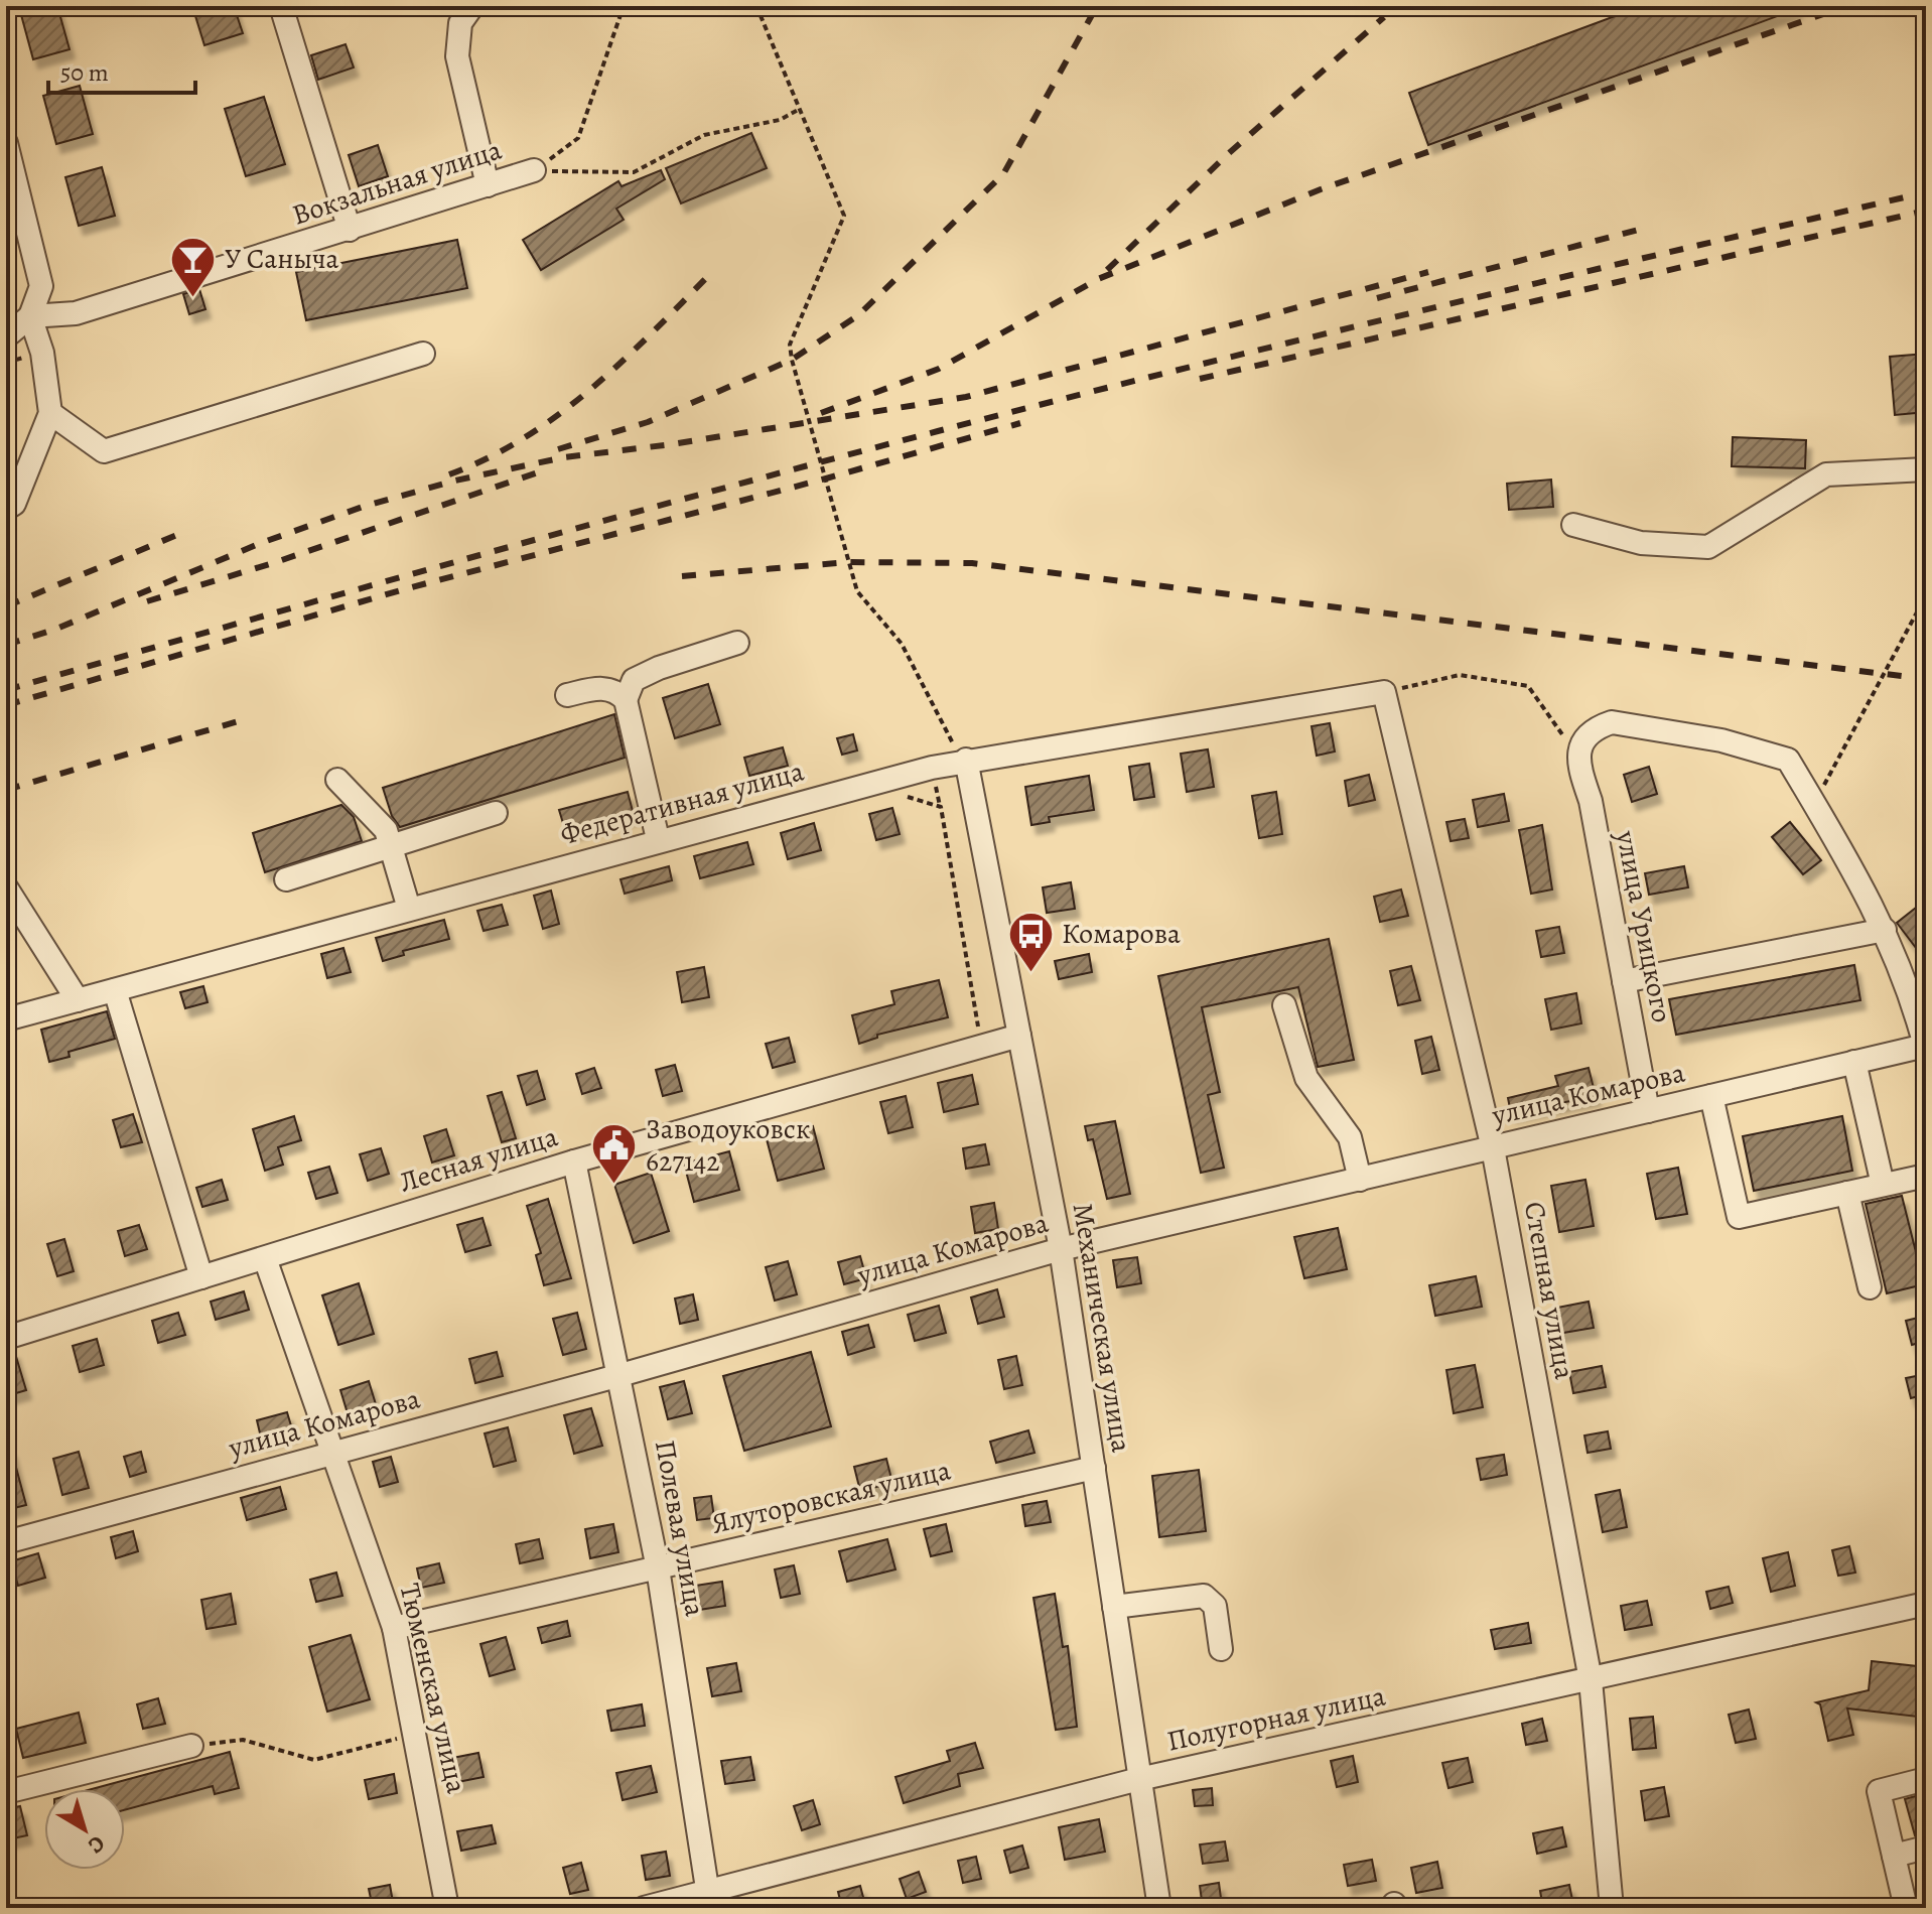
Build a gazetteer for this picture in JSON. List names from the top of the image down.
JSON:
{
  "streets": {
    "street": [
      "Вокзальная улица",
      "Федеративная улица",
      "улица Урицкого",
      "улица Комарова",
      "Лесная улица",
      "Степная улица",
      "Механическая улица",
      "Ялуторовская улица",
      "Полевая улица",
      "Тюменская улица",
      "Полугорная улица"
    ]
  },
  "crossings": [
    ["Федеративная улица", "Степная улица"],
    ["Федеративная улица", "Механическая улица"],
    ["улица Урицкого", "улица Комарова"],
    ["улица Комарова", "Степная улица"],
    ["улица Комарова", "Механическая улица"],
    ["улица Комарова", "Полевая улица"],
    ["улица Комарова", "Тюменская улица"],
    ["Лесная улица", "Механическая улица"],
    ["Лесная улица", "Полевая улица"],
    ["Лесная улица", "Тюменская улица"],
    ["Степная улица", "Полугорная улица"],
    ["Механическая улица", "Ялуторовская улица"],
    ["Механическая улица", "Полугорная улица"],
    ["Ялуторовская улица", "Полевая улица"],
    ["Ялуторовская улица", "Тюменская улица"],
    ["Полевая улица", "Полугорная улица"]
  ],
  "places": {
    "bar": ["У Саныча"],
    "bus stop": ["Комарова"],
    "public building": ["Заводоуковск 627142"]
  },
  "scale_bar": "50 m",
  "north": "bottom right"
}
